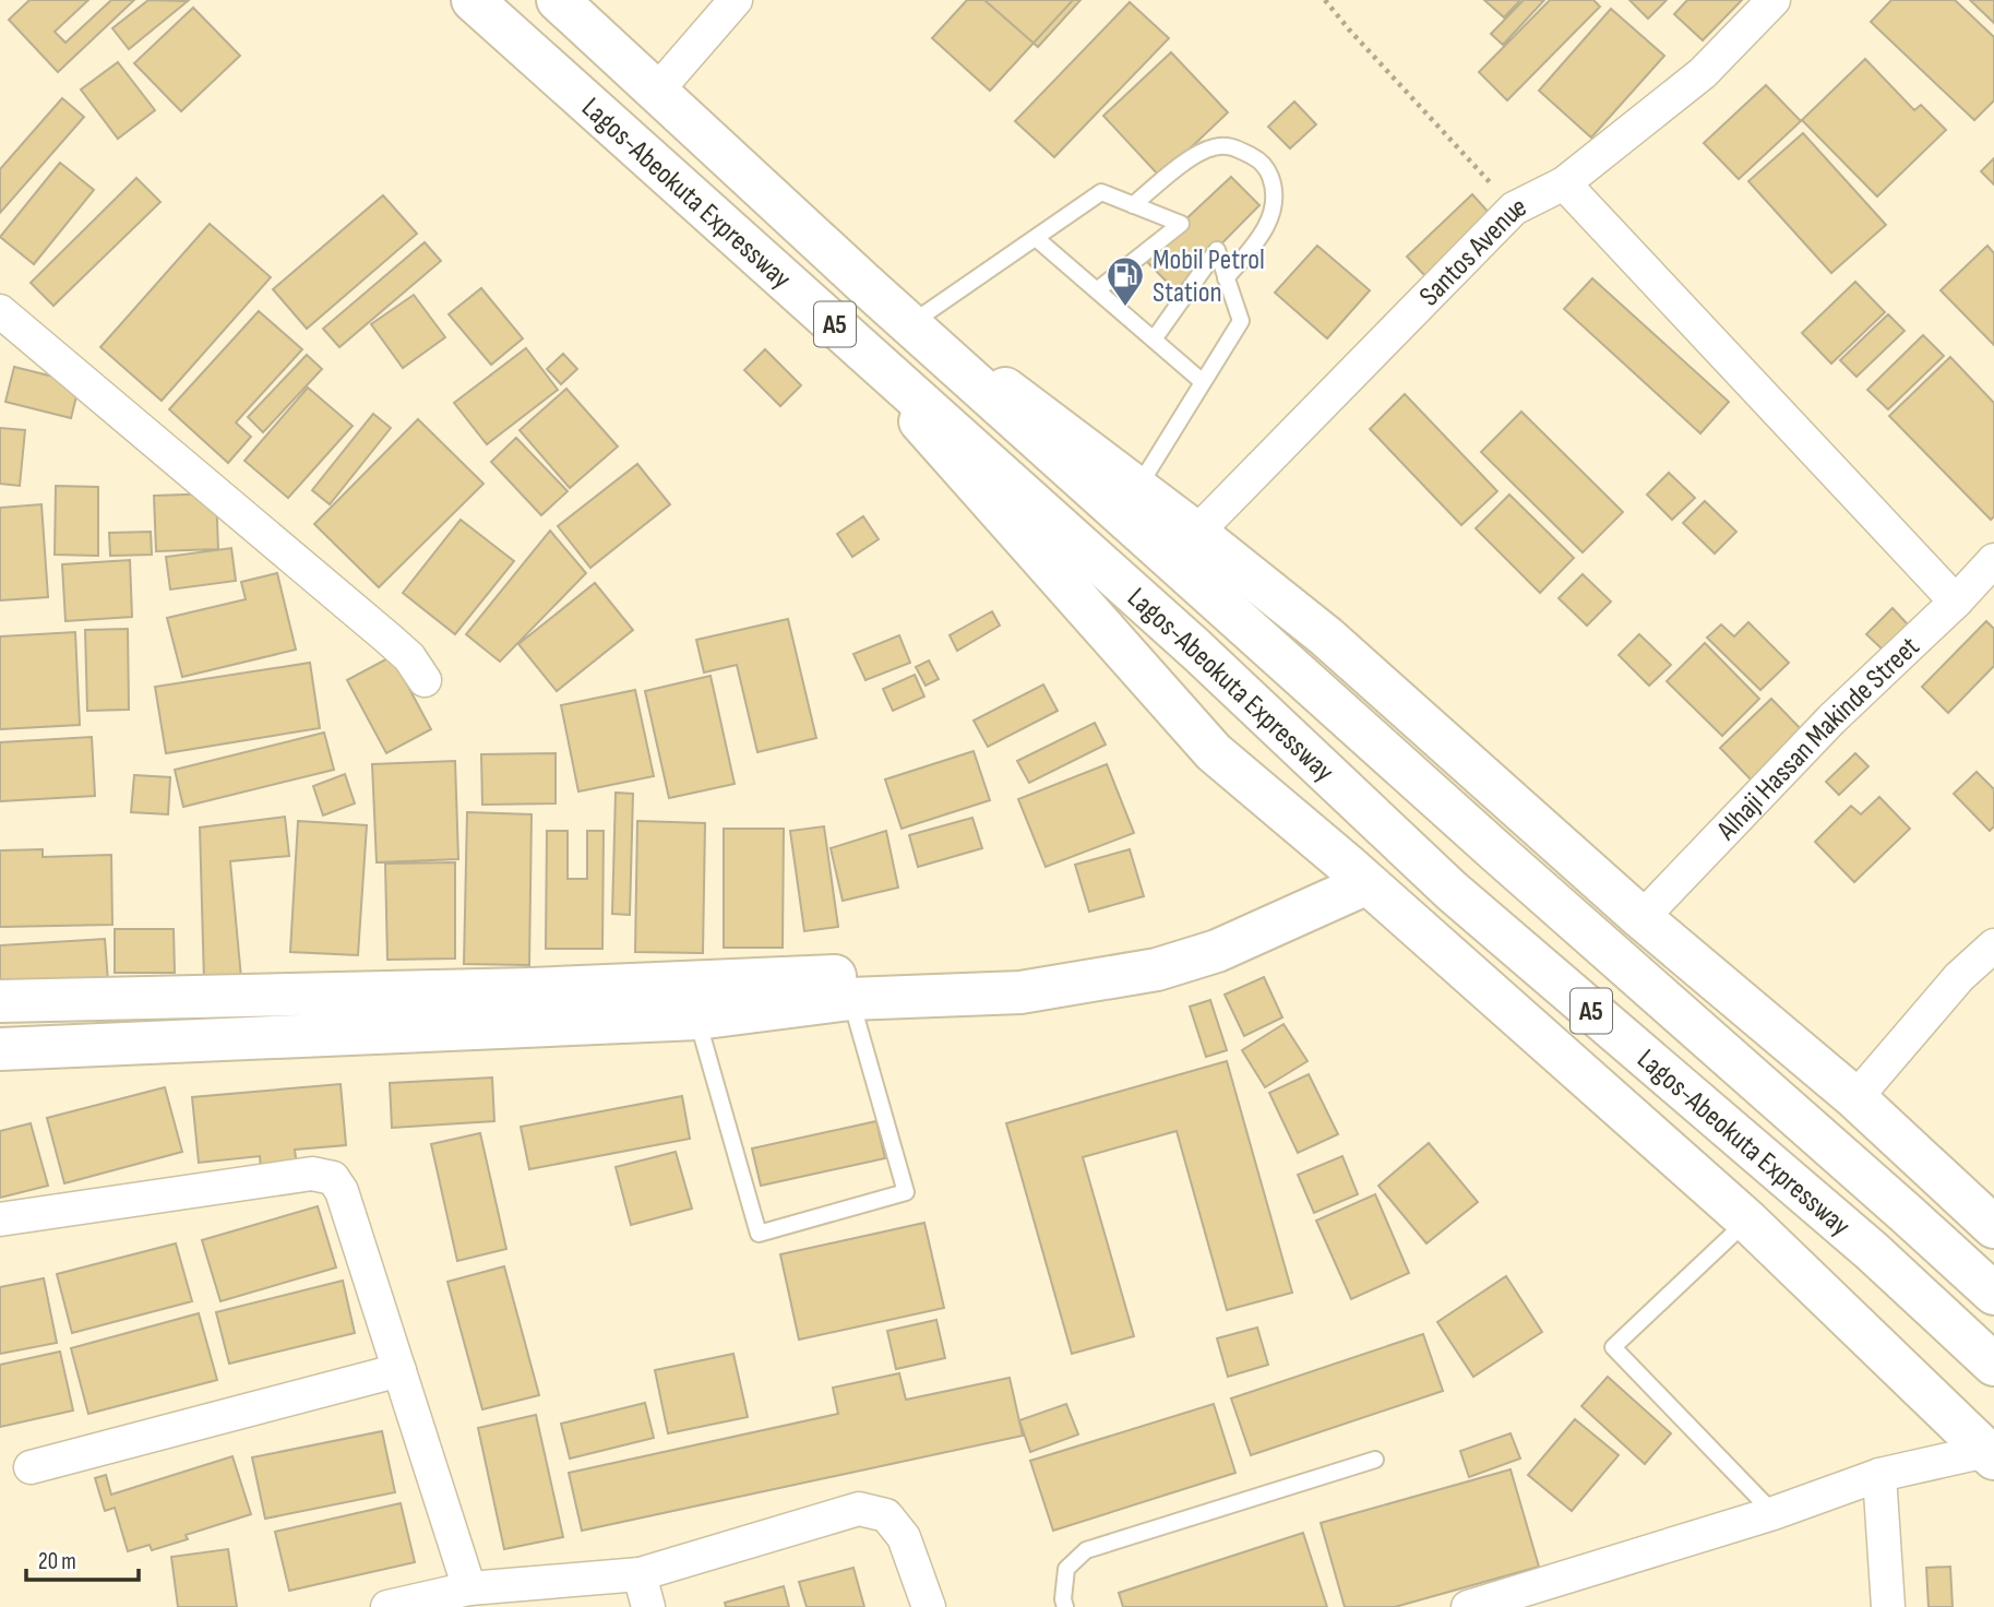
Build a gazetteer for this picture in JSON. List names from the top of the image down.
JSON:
{
  "streets": {
    "main road": ["Lagos-Abeokuta Expressway", "A5"],
    "street": ["Santos Avenue", "Alhaji Hassan Makinde Street"]
  },
  "places": {
    "fuel station": ["Mobil Petrol Station"]
  },
  "scale_bar": "20 m"
}
